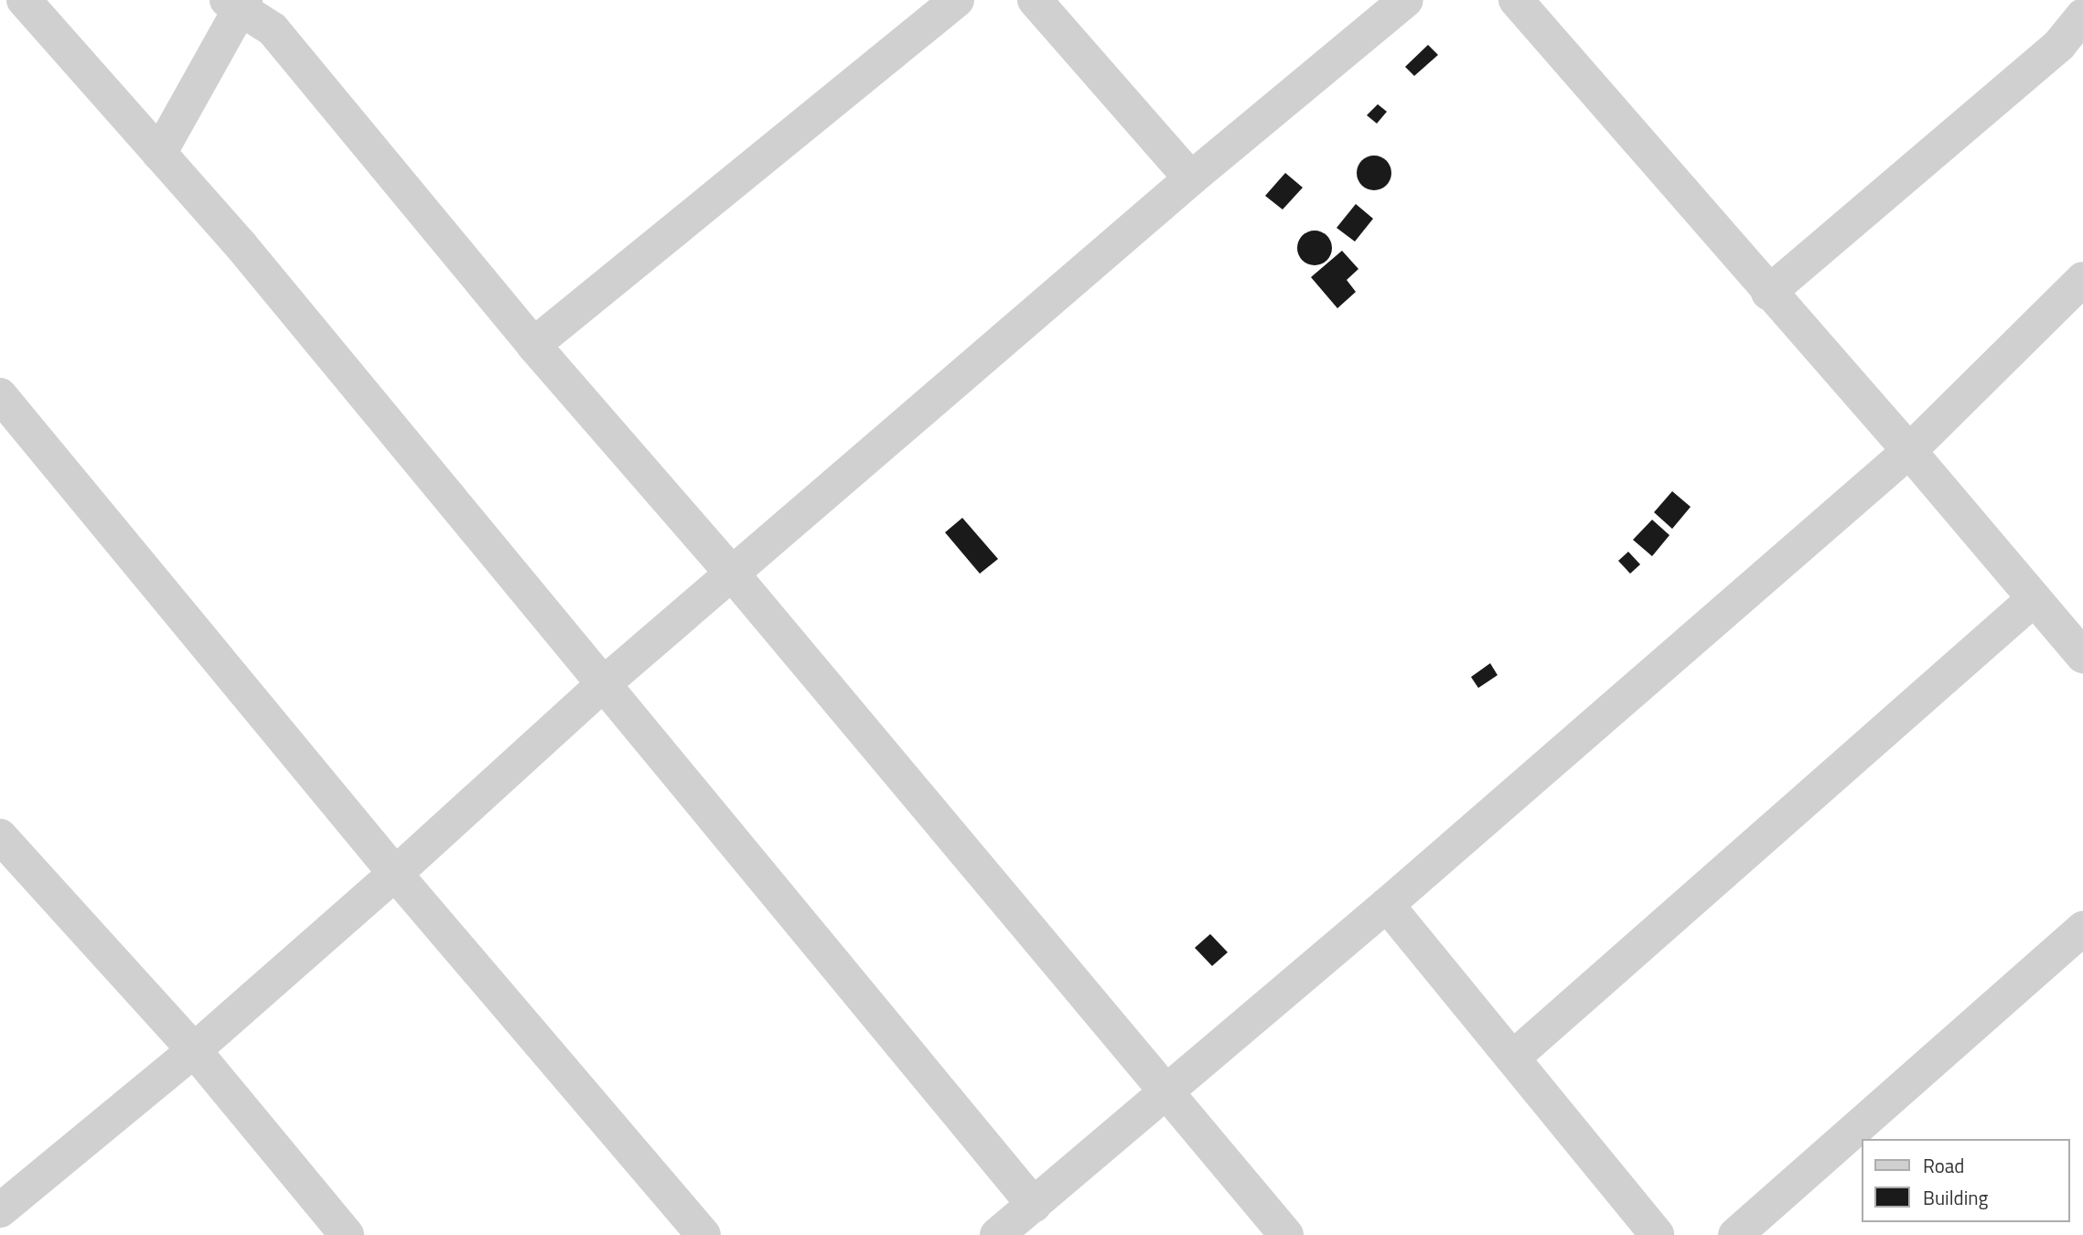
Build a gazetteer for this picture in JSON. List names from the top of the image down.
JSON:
{
  "legend": ["Road", "Building"]
}
